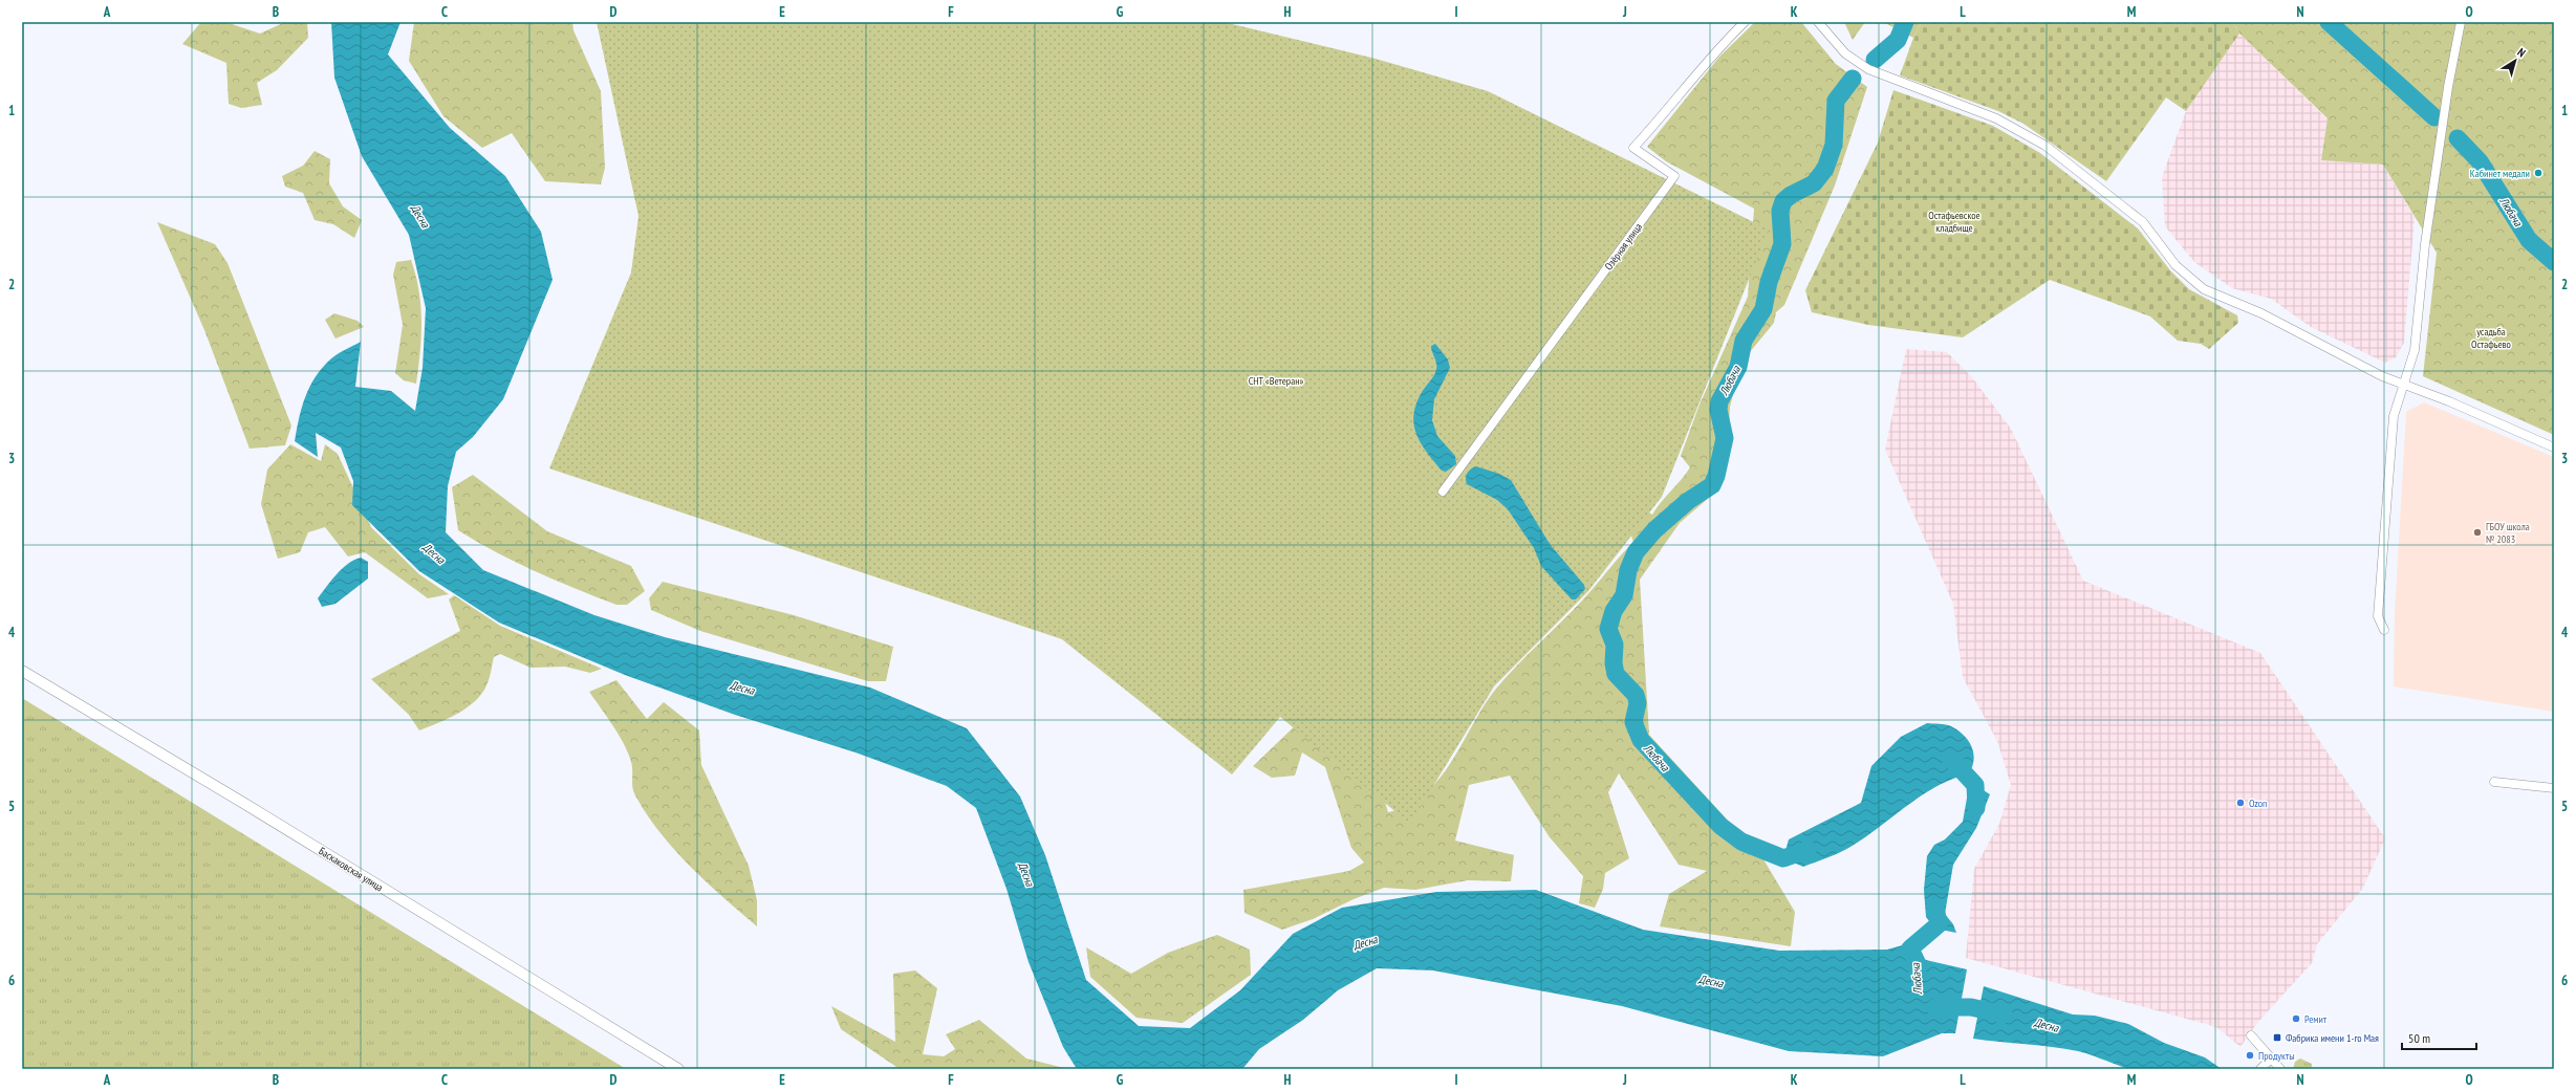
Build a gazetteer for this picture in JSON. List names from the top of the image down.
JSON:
{
  "streets": {
    "street": ["Озёрная улица", "Баскаковская улица"]
  },
  "water": ["Любача", "Десна"],
  "parks": ["Остафьевское кладбище", "усадьба Остафьево", "СНТ «Ветеран»"],
  "places": {
    "other": [
      "Кабинет медали",
      "ГБОУ школа № 2083",
      "Ozon",
      "Ремит",
      "Продукты"
    ],
    "transit": ["Фабрика имени 1-го Мая"]
  },
  "scale_bar": "50 m",
  "north": "top right",
  "grid": {
    "columns": [
      "A",
      "B",
      "C",
      "D",
      "E",
      "F",
      "G",
      "H",
      "I",
      "J",
      "K",
      "L",
      "M",
      "N",
      "O"
    ],
    "rows": [
      "1",
      "2",
      "3",
      "4",
      "5",
      "6"
    ]
  }
}
